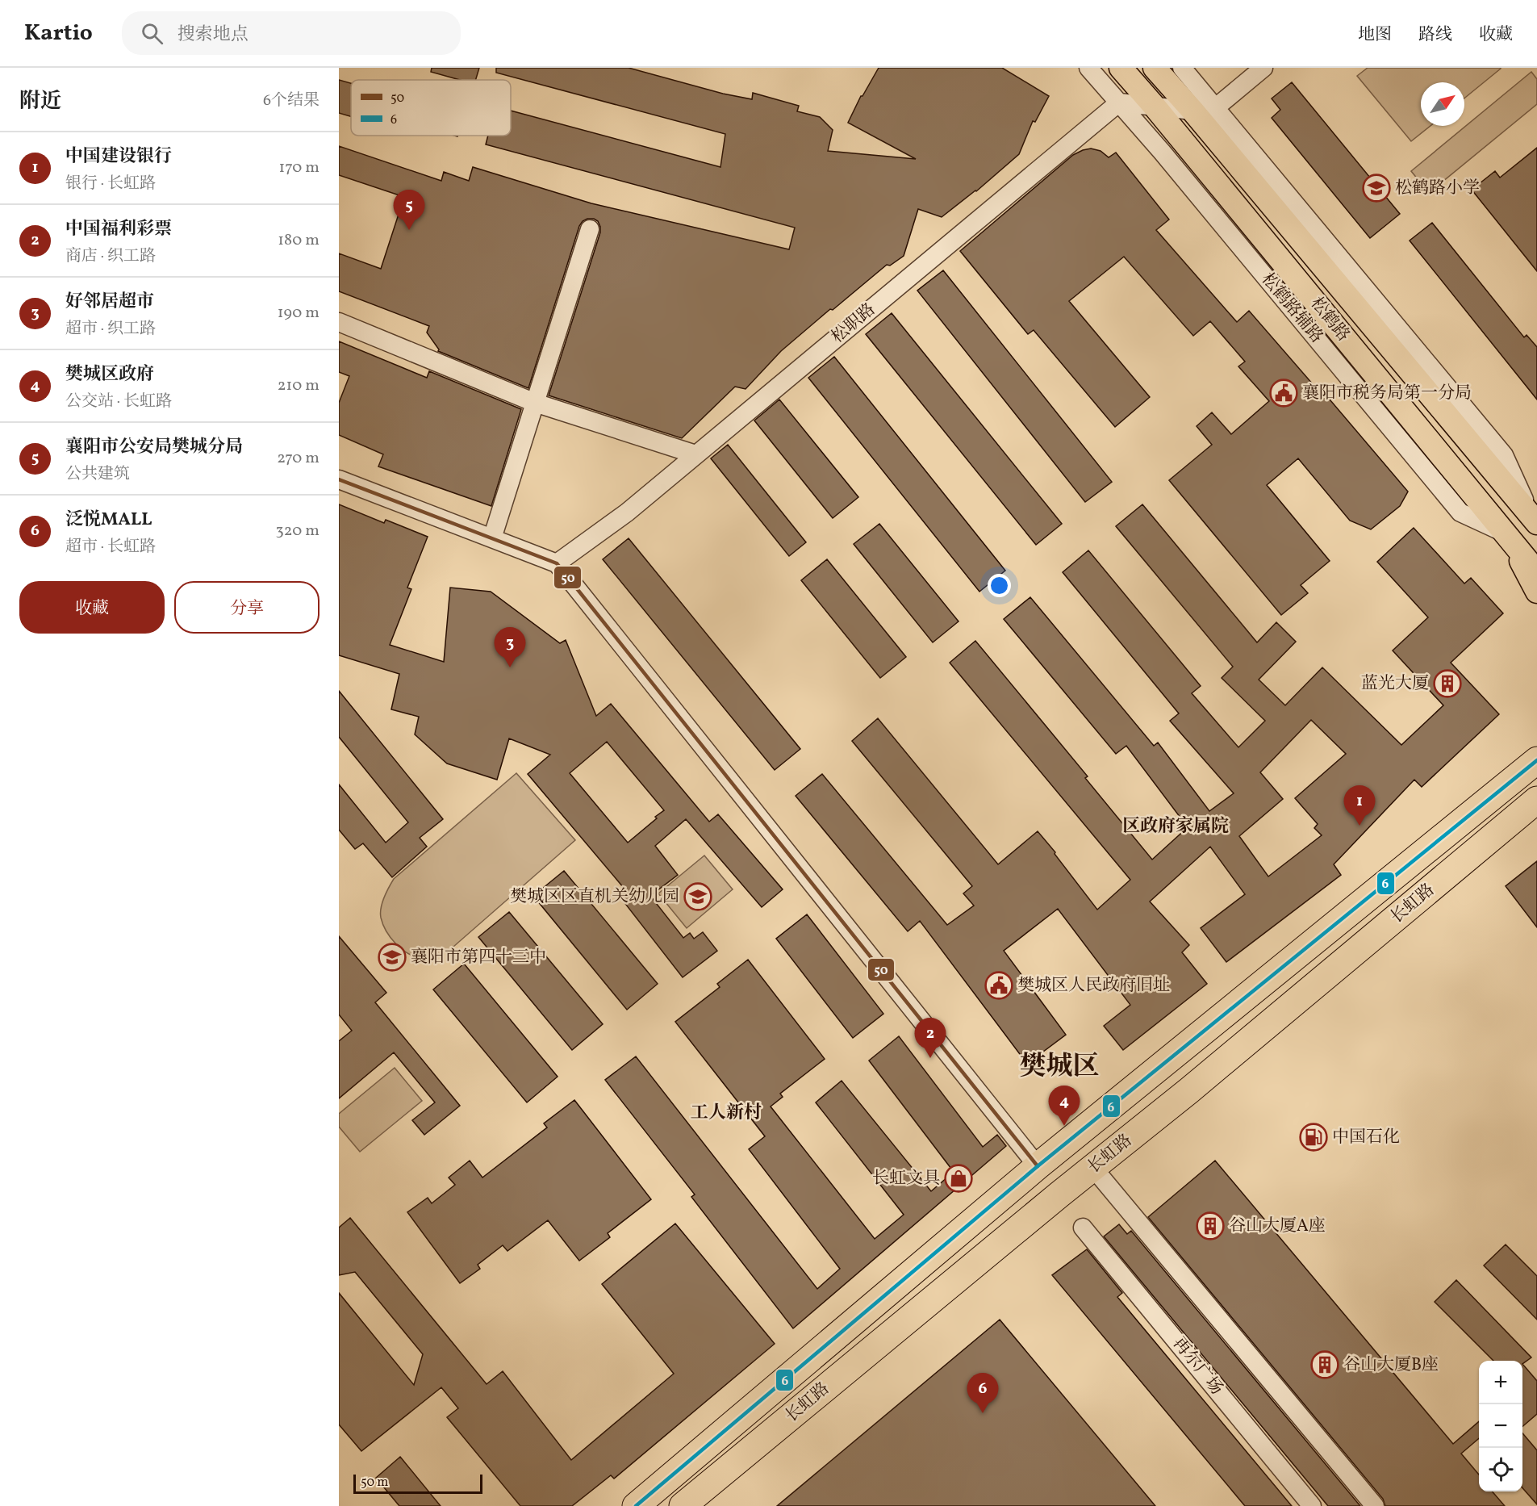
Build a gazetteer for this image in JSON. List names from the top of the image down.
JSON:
{
  "streets": {
    "highway": ["长虹路"],
    "main road": ["松鹤路"],
    "street": ["松鹤路辅路", "松职路", "再尔广场"]
  },
  "crossings": [
    ["松鹤路辅路", "松鹤路"],
    ["松鹤路辅路", "松职路"]
  ],
  "districts": ["区政府家属院", "樊城区", "工人新村"],
  "places": {
    "school or university": ["松鹤路小学", "樊城区区直机关幼儿园", "襄阳市第四十三中"],
    "public building": ["襄阳市税务局第一分局", "樊城区人民政府旧址"],
    "building": ["蓝光大厦", "谷山大厦A座", "谷山大厦B座"],
    "fuel station": ["中国石化"],
    "shop": ["长虹文具"]
  },
  "lines": ["transit line 50", "transit line 6"],
  "legend": ["50", "6"],
  "scale_bar": "50 m",
  "north": "top right",
  "page": {
    "header": "Kartio",
    "search": "搜索地点",
    "nav": ["地图", "路线", "收藏"],
    "heading": ["附近", "6个结果"],
    "list": [
      {
        "mark": "1",
        "name": "中国建设银行",
        "note": "银行 · 长虹路",
        "value": "170 m"
      },
      {
        "mark": "2",
        "name": "中国福利彩票",
        "note": "商店 · 织工路",
        "value": "180 m"
      },
      {
        "mark": "3",
        "name": "好邻居超市",
        "note": "超市 · 织工路",
        "value": "190 m"
      },
      {
        "mark": "4",
        "name": "樊城区政府",
        "note": "公交站 · 长虹路",
        "value": "210 m"
      },
      {
        "mark": "5",
        "name": "襄阳市公安局樊城分局",
        "note": "公共建筑",
        "value": "270 m"
      },
      {
        "mark": "6",
        "name": "泛悦MALL",
        "note": "超市 · 长虹路",
        "value": "320 m"
      }
    ],
    "pins": [
      "5",
      "3",
      "1",
      "2",
      "4",
      "6"
    ],
    "buttons": ["收藏", "分享"],
    "map_buttons": ["+", "−"],
    "scale": "50 m"
  }
}
